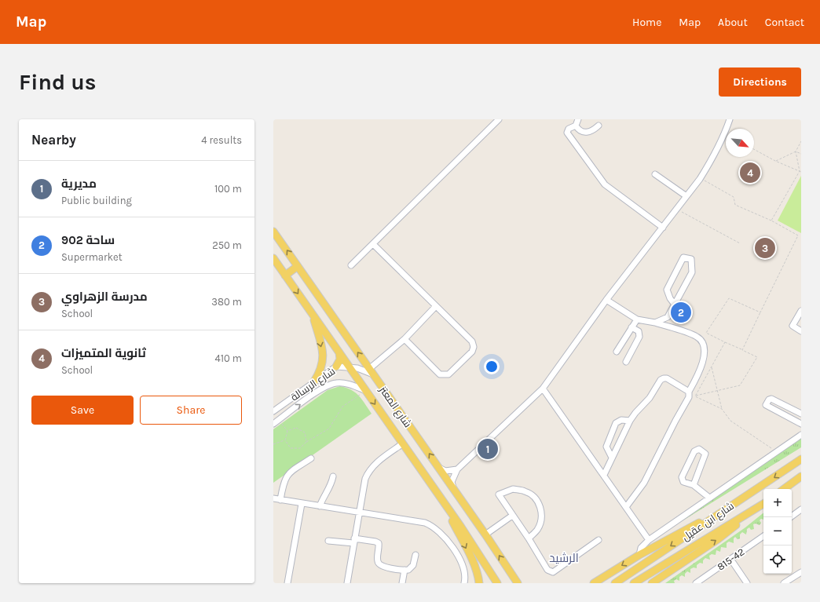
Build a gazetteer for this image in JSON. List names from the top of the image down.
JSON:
{
  "streets": {
    "main road": ["شارع المعتز", "شارع ابن عقيل"],
    "street": ["شارع الرسالة", "815-42"]
  },
  "crossings": [
    ["شارع الرسالة", "شارع المعتز"]
  ],
  "districts": ["الرشيد"],
  "north": "bottom right",
  "page": {
    "header": "Map",
    "nav": [
      "Home",
      "Map",
      "About",
      "Contact"
    ],
    "buttons": [
      "Directions",
      ["Save", "Share"]
    ],
    "title": "Find us",
    "heading": ["Nearby", "4 results"],
    "list": [
      {
        "mark": "1",
        "name": "مديرية",
        "note": "Public building",
        "value": "100 m"
      },
      {
        "mark": "2",
        "name": "ساحة 902",
        "note": "Supermarket",
        "value": "250 m"
      },
      {
        "mark": "3",
        "name": "مدرسة الزهراوي",
        "note": "School",
        "value": "380 m"
      },
      {
        "mark": "4",
        "name": "ثانوية المتميزات",
        "note": "School",
        "value": "410 m"
      }
    ],
    "pins": [
      "4",
      "3",
      "2",
      "1"
    ],
    "map_buttons": ["+", "−"]
  }
}
